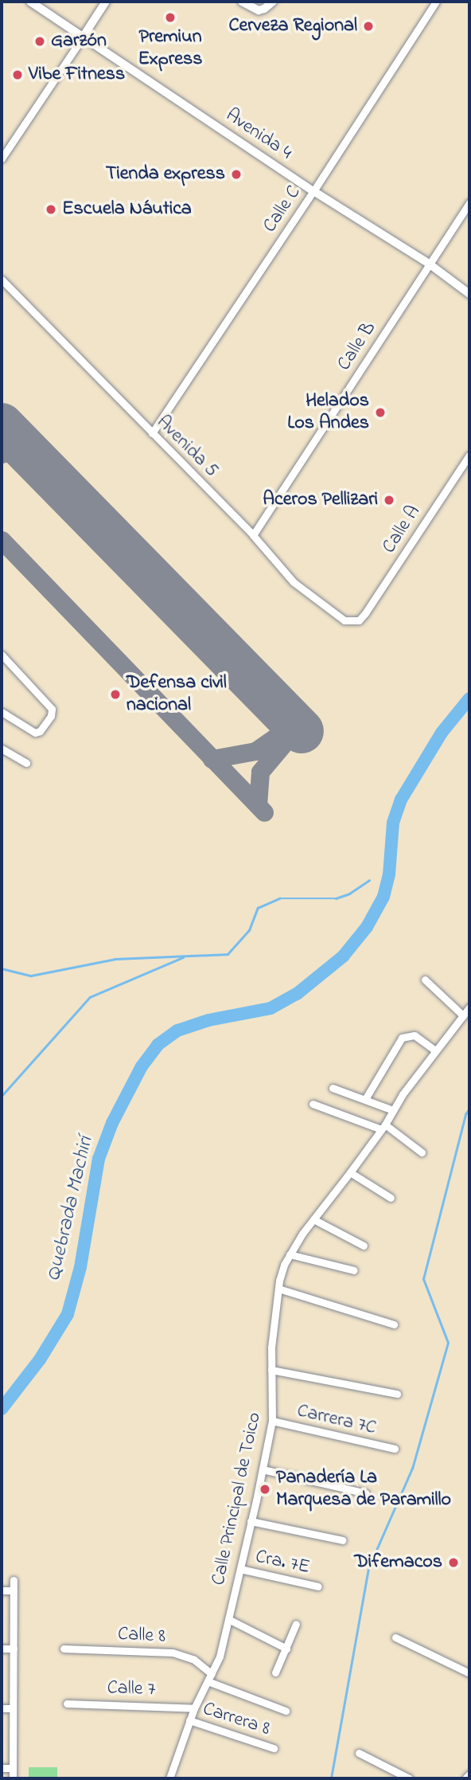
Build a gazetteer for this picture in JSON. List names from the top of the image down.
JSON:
{
  "streets": {
    "main road": ["Avenida 4"],
    "street": [
      "Calle C",
      "Calle B",
      "Avenida 5",
      "Calle A",
      "Carrera 7C",
      "Calle Principal de Toico",
      "Cra. 7E",
      "Calle 8",
      "Calle 7",
      "Carrera 8"
    ]
  },
  "crossings": [
    ["Avenida 4", "Calle C"],
    ["Avenida 4", "Calle B"],
    ["Calle C", "Avenida 5"],
    ["Calle B", "Avenida 5"],
    ["Avenida 5", "Calle A"],
    ["Carrera 7C", "Calle Principal de Toico"],
    ["Calle Principal de Toico", "Cra. 7E"],
    ["Calle Principal de Toico", "Calle 8"],
    ["Calle Principal de Toico", "Calle 7"],
    ["Calle Principal de Toico", "Carrera 8"]
  ],
  "water": ["Quebrada Machirí"],
  "places": [
    "Premiun Express",
    "Cerveza Regional",
    "Garzón",
    "Vibe Fitness",
    "Tienda express",
    "Escuela Náutica",
    "Helados Los Andes",
    "Aceros Pellizari",
    "Defensa civil nacional",
    "Panadería La Marquesa de Paramillo",
    "Difemacos"
  ]
}
